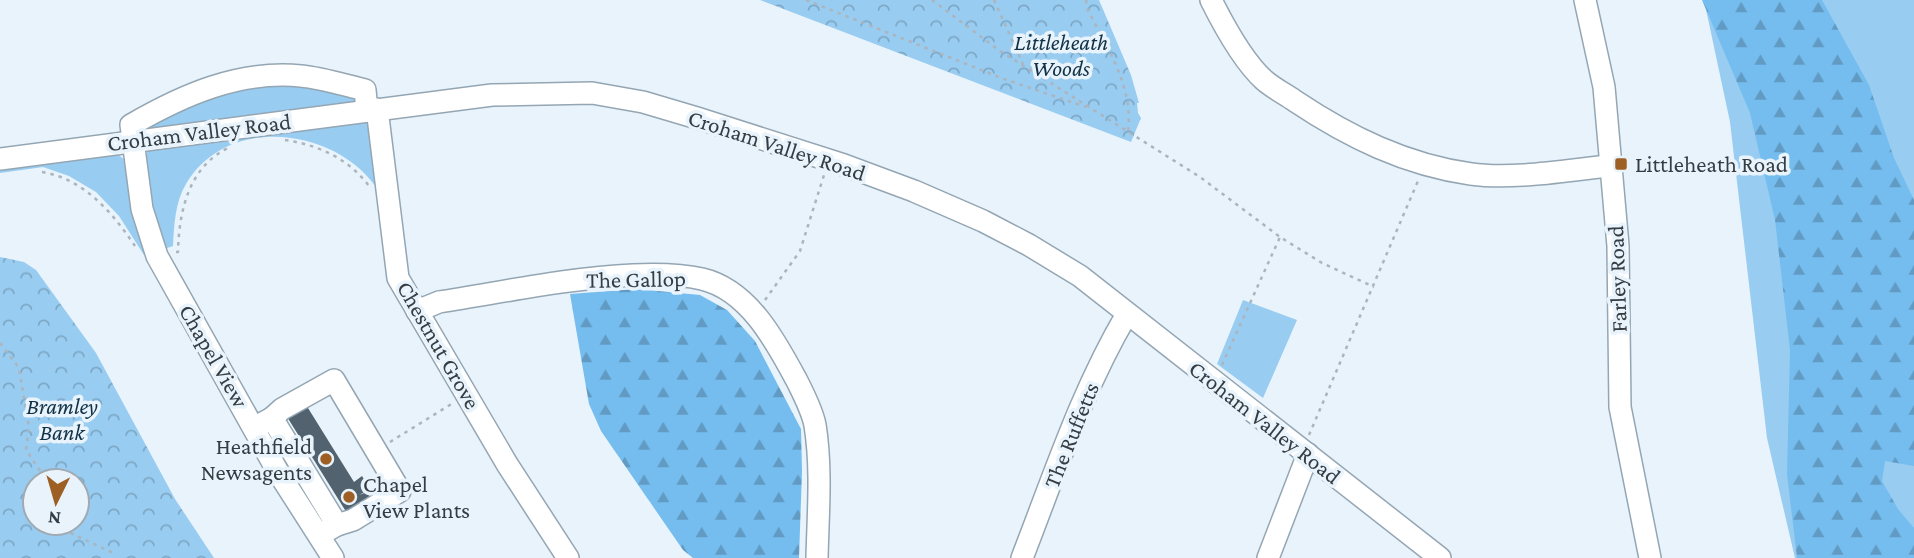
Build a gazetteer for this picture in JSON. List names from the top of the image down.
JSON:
{
  "streets": {
    "street": [
      "Croham Valley Road",
      "The Gallop",
      "Farley Road",
      "Chestnut Grove",
      "Chapel View",
      "The Ruffetts"
    ]
  },
  "crossings": [
    ["Croham Valley Road", "Chestnut Grove"],
    ["Croham Valley Road", "Chapel View"],
    ["Croham Valley Road", "The Ruffetts"],
    ["The Gallop", "Chestnut Grove"]
  ],
  "parks": ["Littleheath Woods", "Bramley Bank"],
  "places": {
    "transit": ["Littleheath Road"],
    "other": ["Heathfield Newsagents", "Chapel View Plants"]
  },
  "north": "bottom"
}
